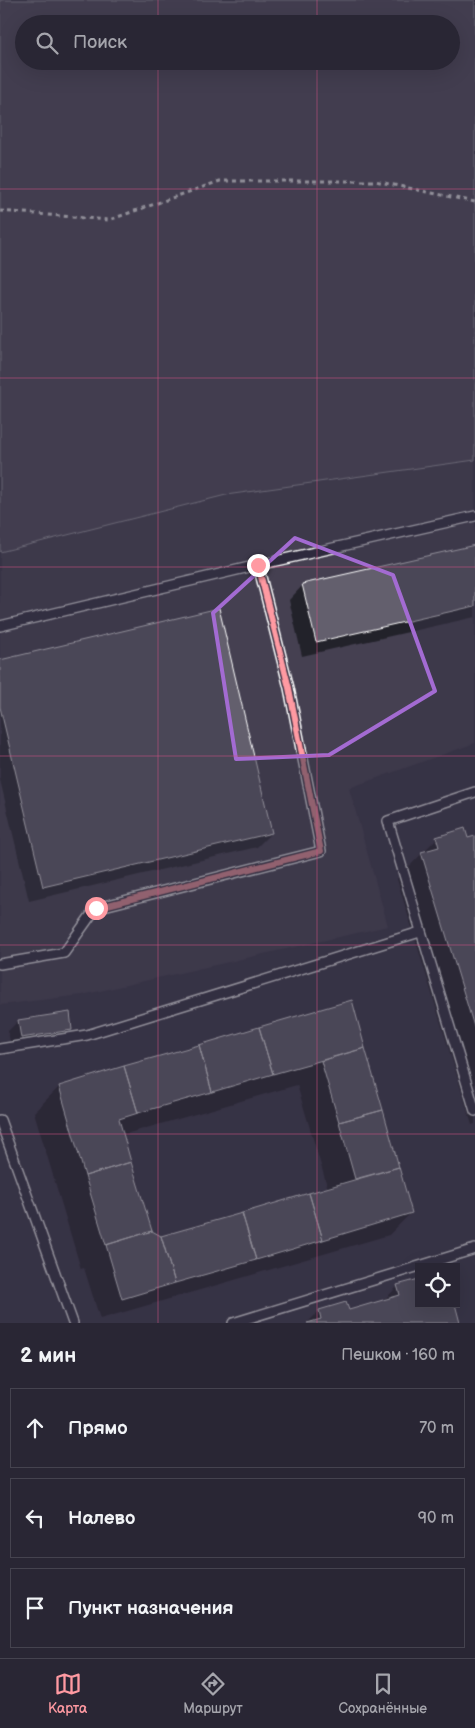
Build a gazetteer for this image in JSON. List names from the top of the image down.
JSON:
{
  "page": {
    "search": "Поиск",
    "heading": ["2 мин", "Пешком · 160 m"],
    "list": [
      ["Прямо", "70 m"],
      ["Налево", "90 m"],
      "Пункт назначения"
    ],
    "nav": ["Карта", "Маршрут", "Сохранённые"]
  }
}
